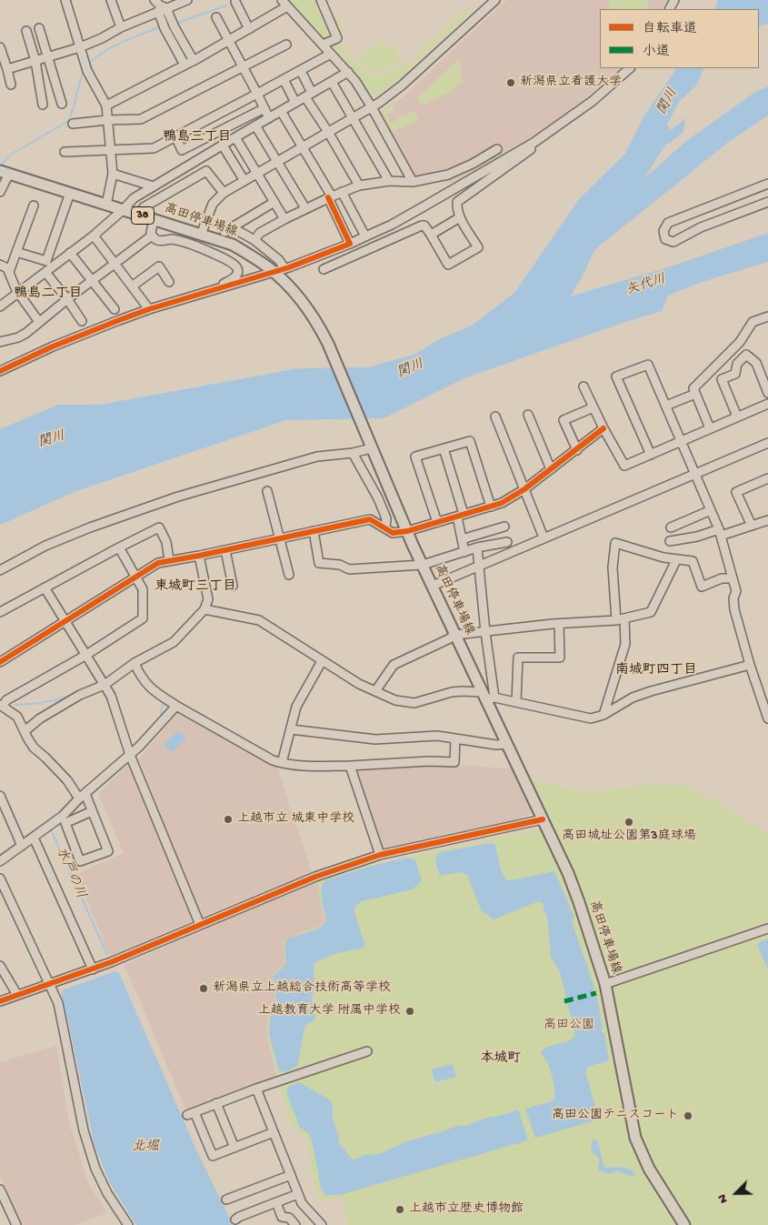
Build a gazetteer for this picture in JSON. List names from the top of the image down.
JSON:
{
  "streets": {
    "main road": ["38", "高田停車場線"]
  },
  "districts": [
    "鴨島三丁目",
    "鴨島二丁目",
    "東城町三丁目",
    "南城町四丁目",
    "本城町"
  ],
  "water": [
    "関川",
    "矢代川",
    "水戸の川",
    "北堀"
  ],
  "parks": ["高田公園"],
  "places": [
    "新潟県立看護大学",
    "上越市立 城東中学校",
    "高田城址公園第3庭球場",
    "新潟県立上越総合技術高等学校",
    "上越教育大学 附属中学校",
    "高田公園テニスコート",
    "上越市立歴史博物館"
  ],
  "legend": ["自転車道", "小道"],
  "north": "bottom left"
}
